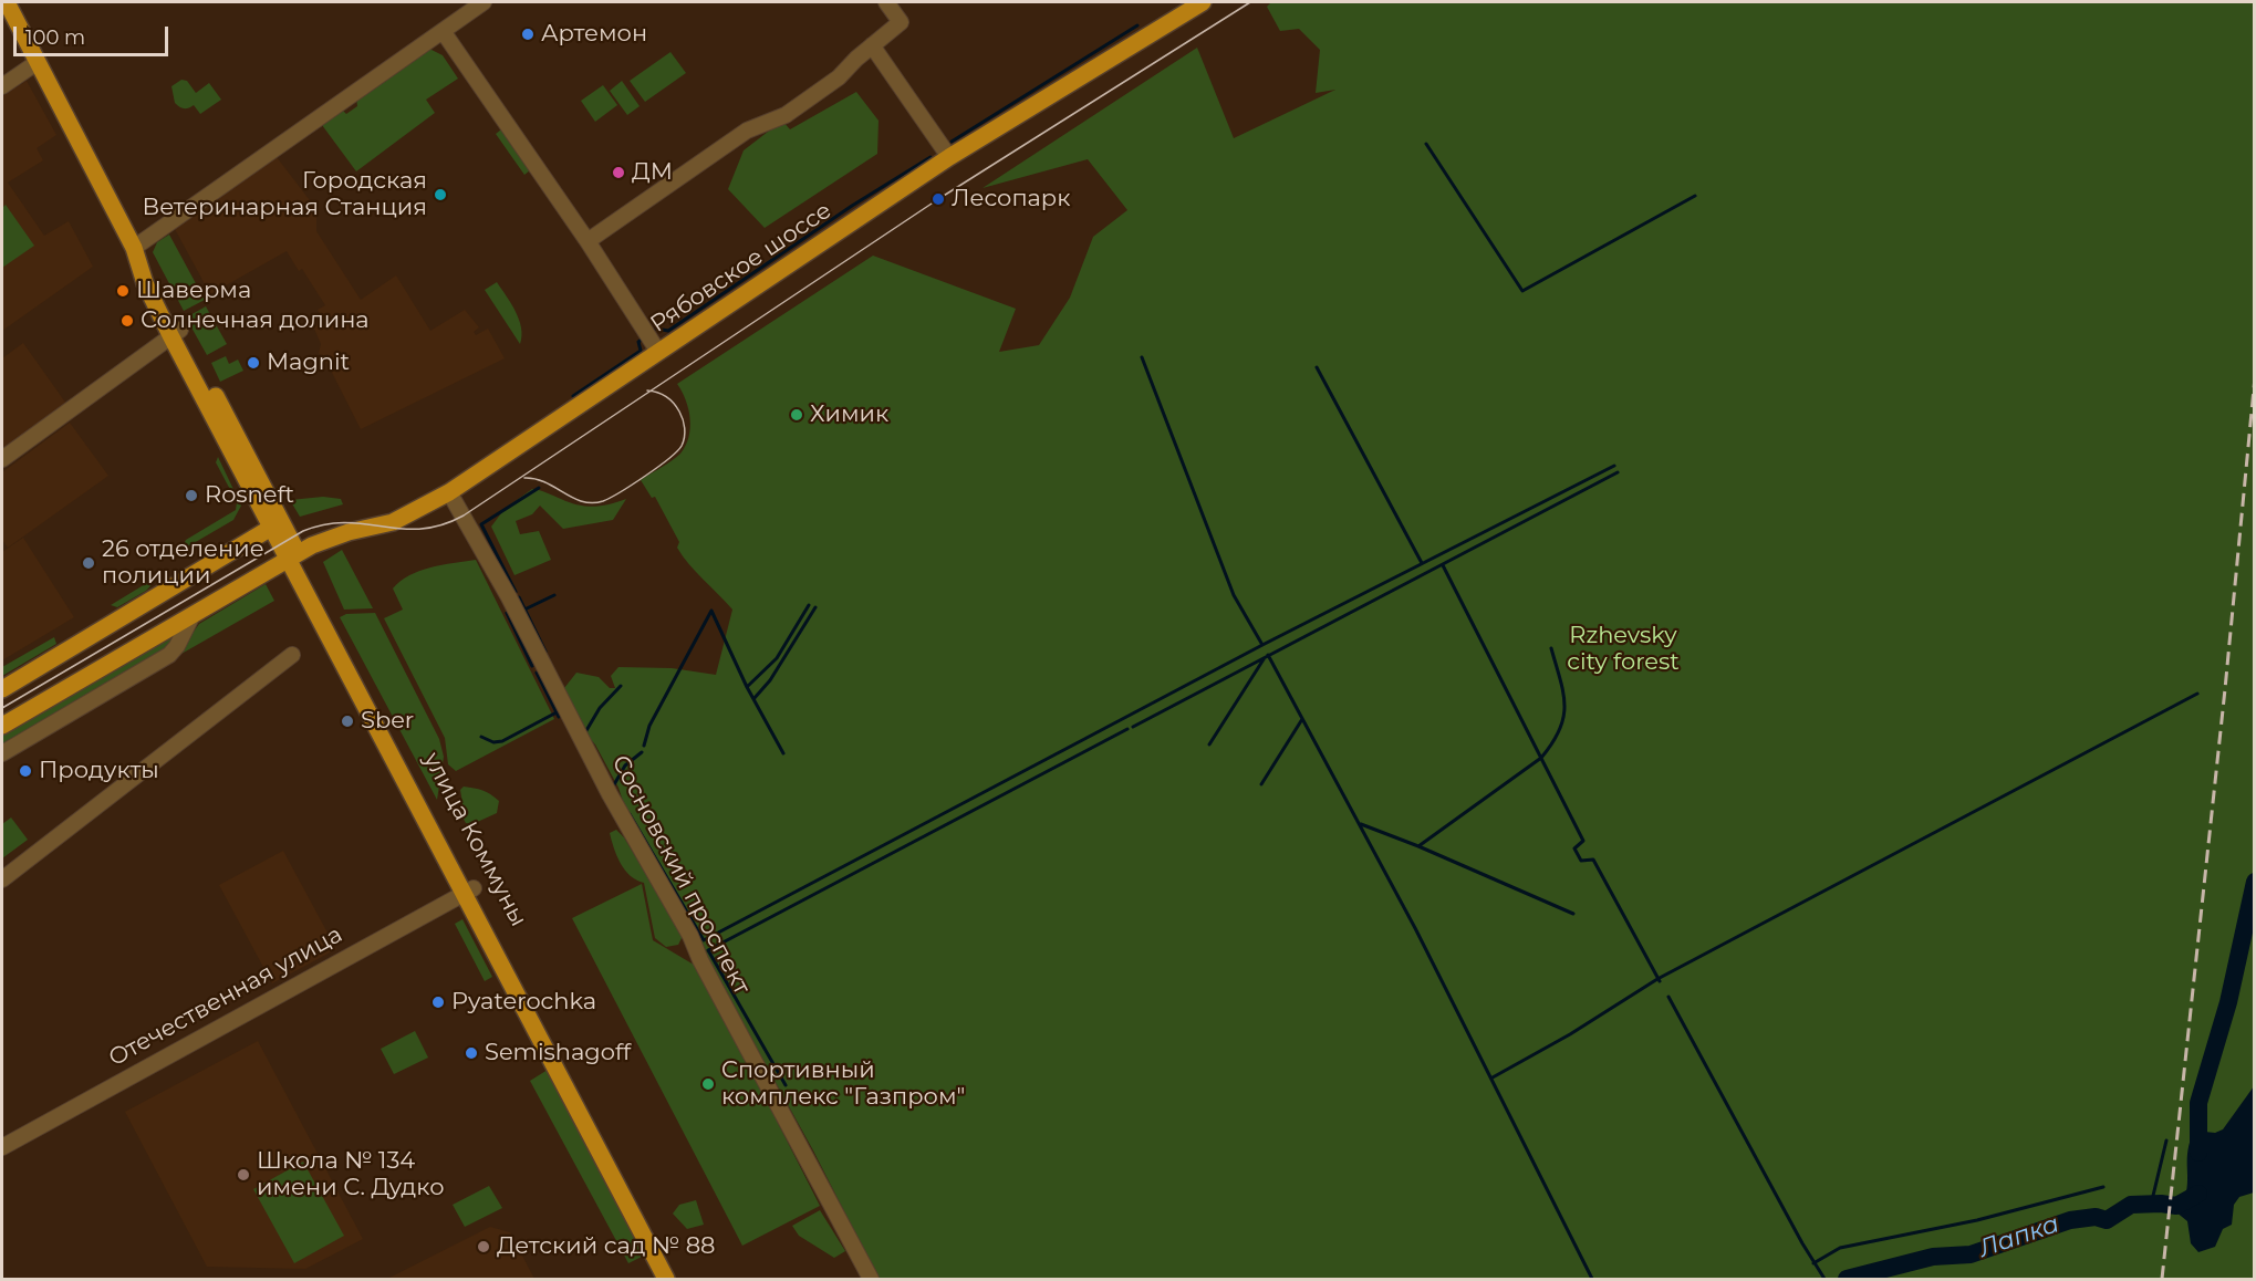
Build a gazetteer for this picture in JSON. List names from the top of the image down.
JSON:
{
  "streets": {
    "main road": ["Рябовское шоссе", "улица Коммуны"],
    "street": ["Сосновский проспект", "Отечественная улица"]
  },
  "crossings": [
    ["Рябовское шоссе", "улица Коммуны"],
    ["Рябовское шоссе", "Сосновский проспект"],
    ["улица Коммуны", "Отечественная улица"]
  ],
  "water": ["Лапка"],
  "parks": ["Rzhevsky city forest"],
  "places": [
    "Артемон",
    "ДМ",
    "Городская Ветеринарная Станция",
    "Лесопарк",
    "Шаверма",
    "Солнечная долина",
    "Magnit",
    "Химик",
    "Rosneft",
    "26 отделение полиции",
    "Sber",
    "Продукты",
    "Pyaterochka",
    "Semishagoff",
    "Cпортивный комплекс \"Газпром\"",
    "Школа № 134 имени С. Дудко",
    "Детский сад № 88"
  ],
  "scale_bar": "100 m"
}
